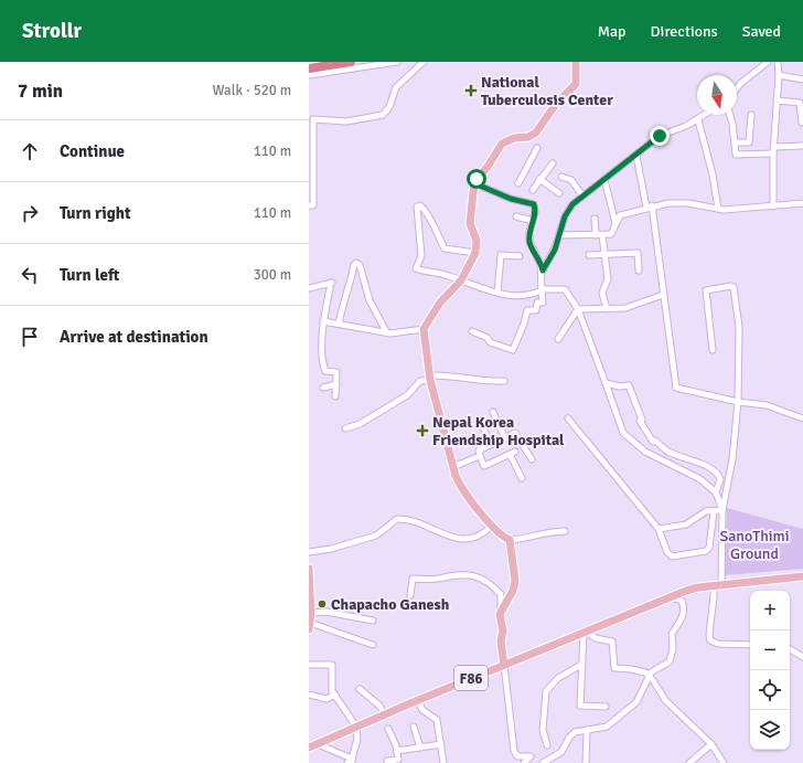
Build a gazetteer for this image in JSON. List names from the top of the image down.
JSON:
{
  "streets": {
    "main road": ["F86"]
  },
  "parks": ["SanoThimi Ground"],
  "places": {
    "health": ["National Tuberculosis Center", "Nepal Korea Friendship Hospital"],
    "other": ["Chapacho Ganesh"]
  },
  "north": "bottom",
  "page": {
    "header": "Strollr",
    "nav": ["Map", "Directions", "Saved"],
    "heading": ["7 min", "Walk · 520 m"],
    "list": [
      ["Continue", "110 m"],
      ["Turn right", "110 m"],
      ["Turn left", "300 m"],
      "Arrive at destination"
    ],
    "map_buttons": ["+", "−"]
  }
}
